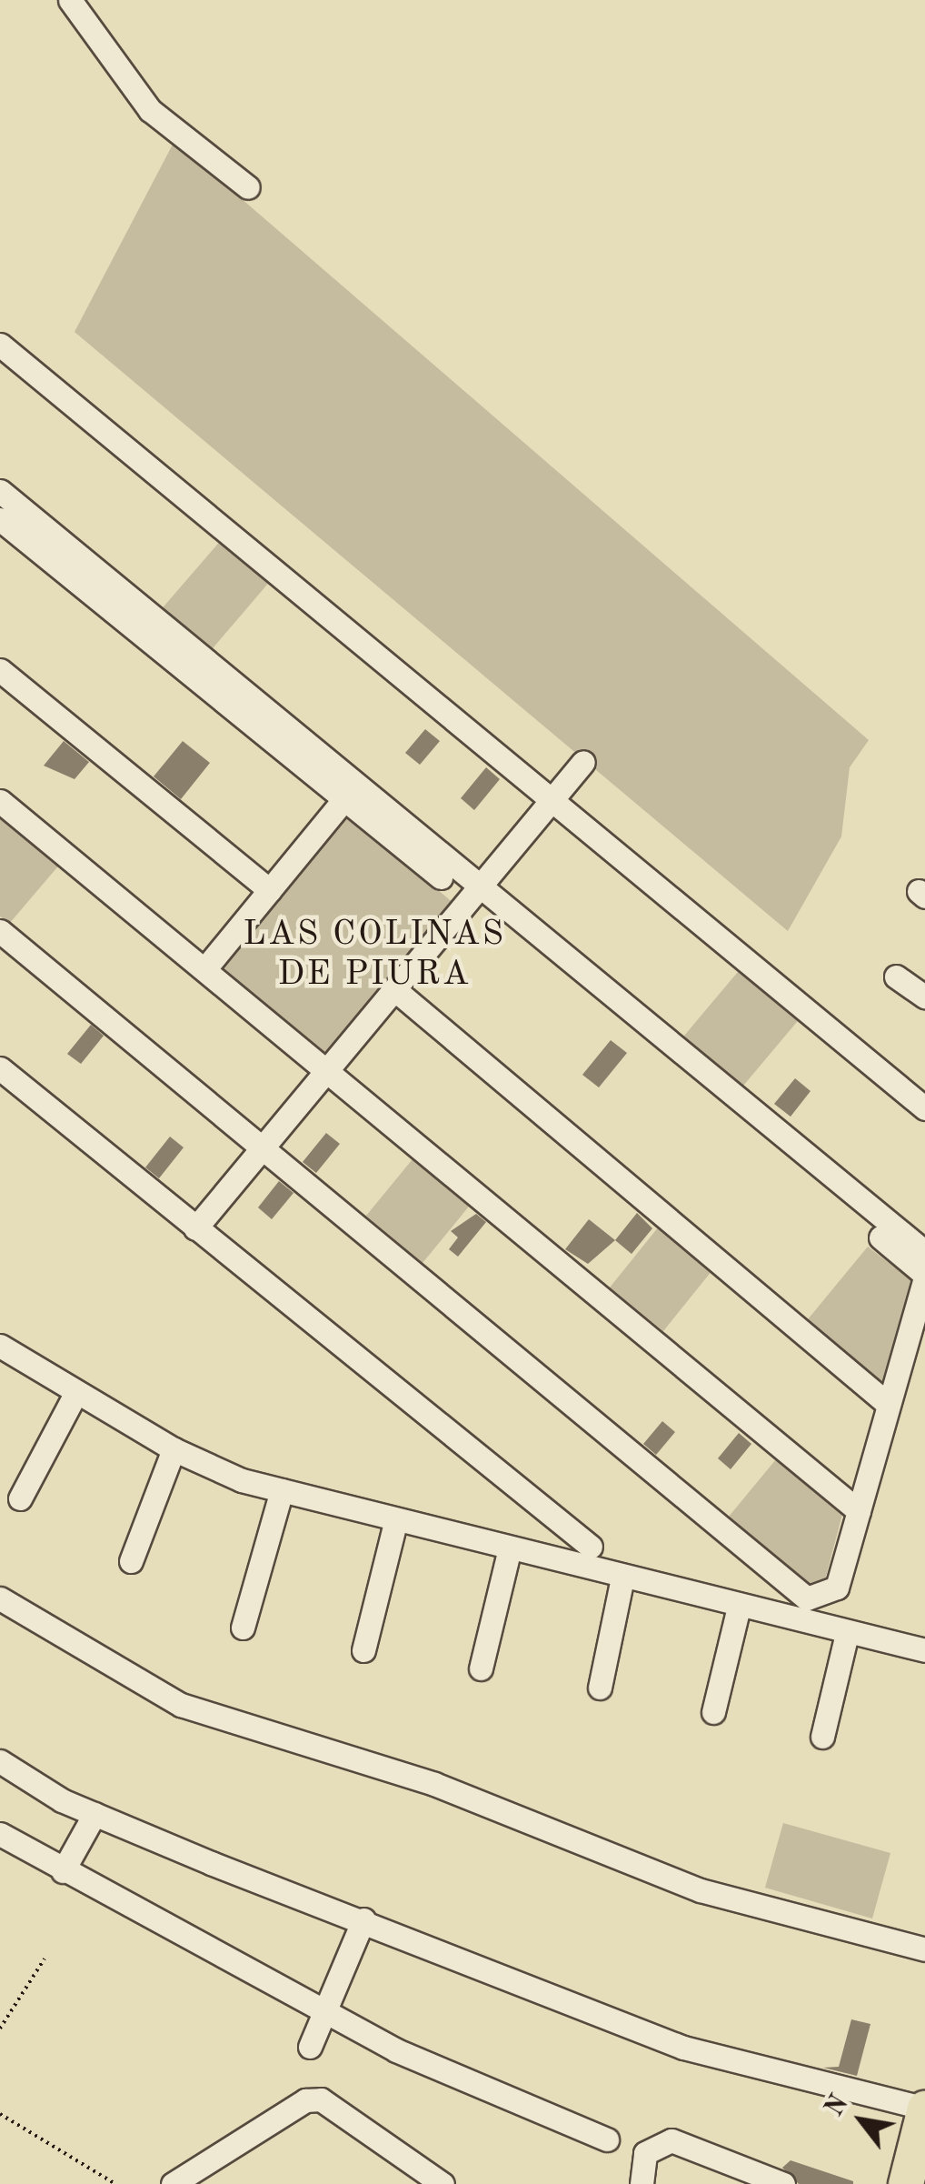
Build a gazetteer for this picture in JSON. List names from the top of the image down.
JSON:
{
  "districts": ["LAS COLINAS DE PIURA"],
  "north": "top left"
}
